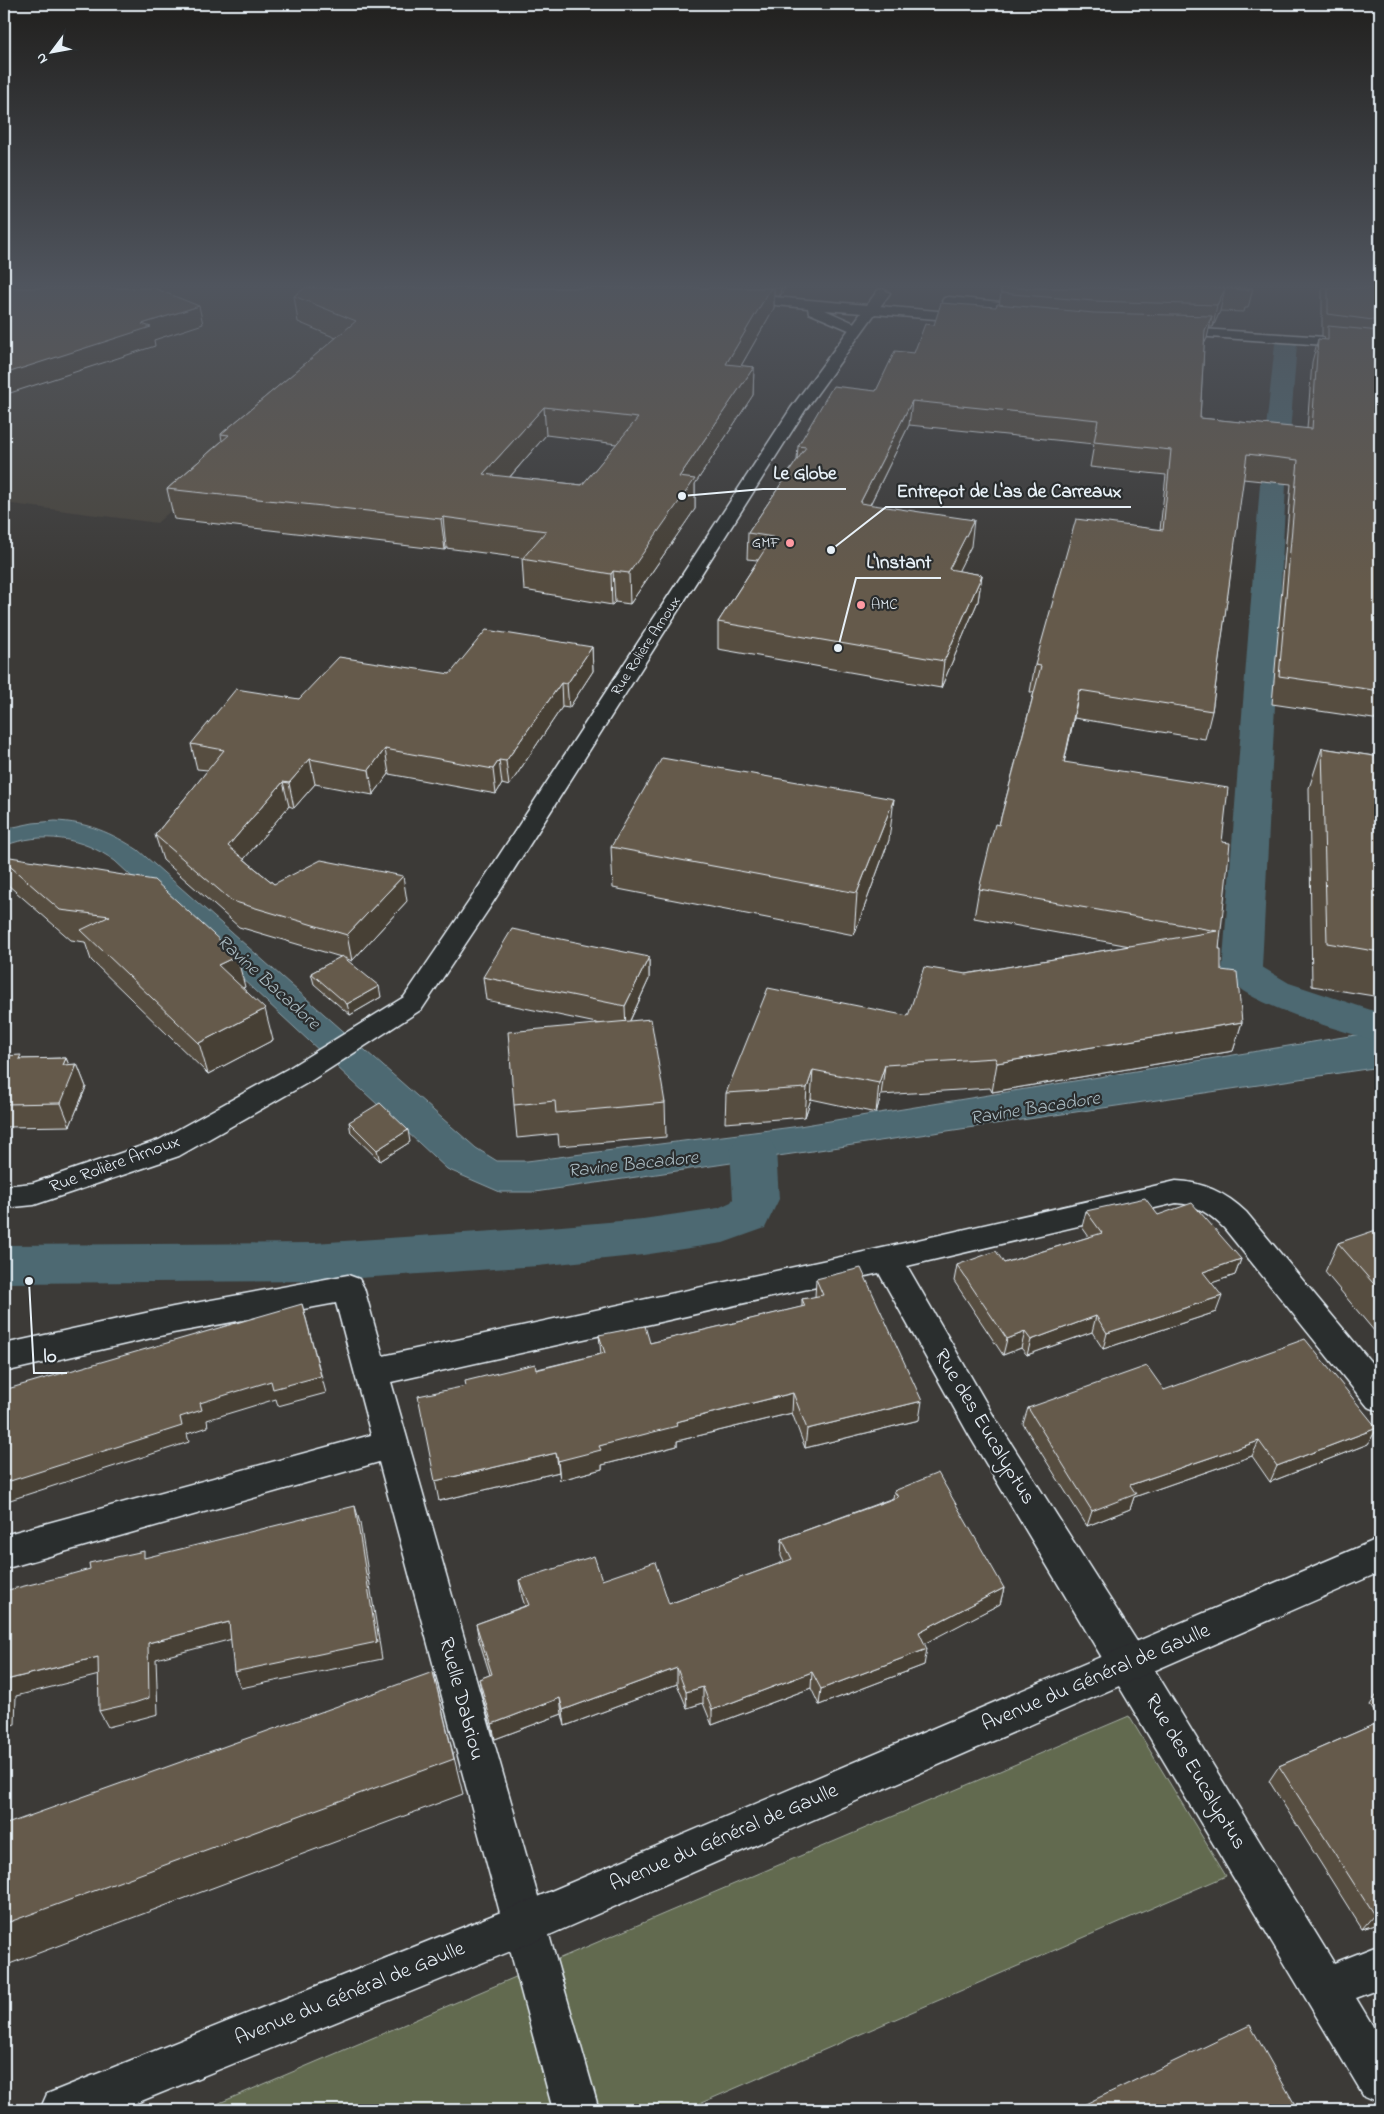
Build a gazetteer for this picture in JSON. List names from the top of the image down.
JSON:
{
  "streets": {
    "street": [
      "Rue Rolière Arnoux",
      "Rue des Eucalyptus",
      "Avenue du Général de Gaulle",
      "Ruelle Dabriou"
    ]
  },
  "crossings": [
    ["Rue des Eucalyptus", "Avenue du Général de Gaulle"],
    ["Avenue du Général de Gaulle", "Ruelle Dabriou"]
  ],
  "water": ["Ravine Bacadore"],
  "places": [
    "Le Globe",
    "GMF",
    "Entrepot de L'as de Carreaux",
    "AMC",
    "L'Instant",
    "lo"
  ],
  "north": "bottom left"
}
